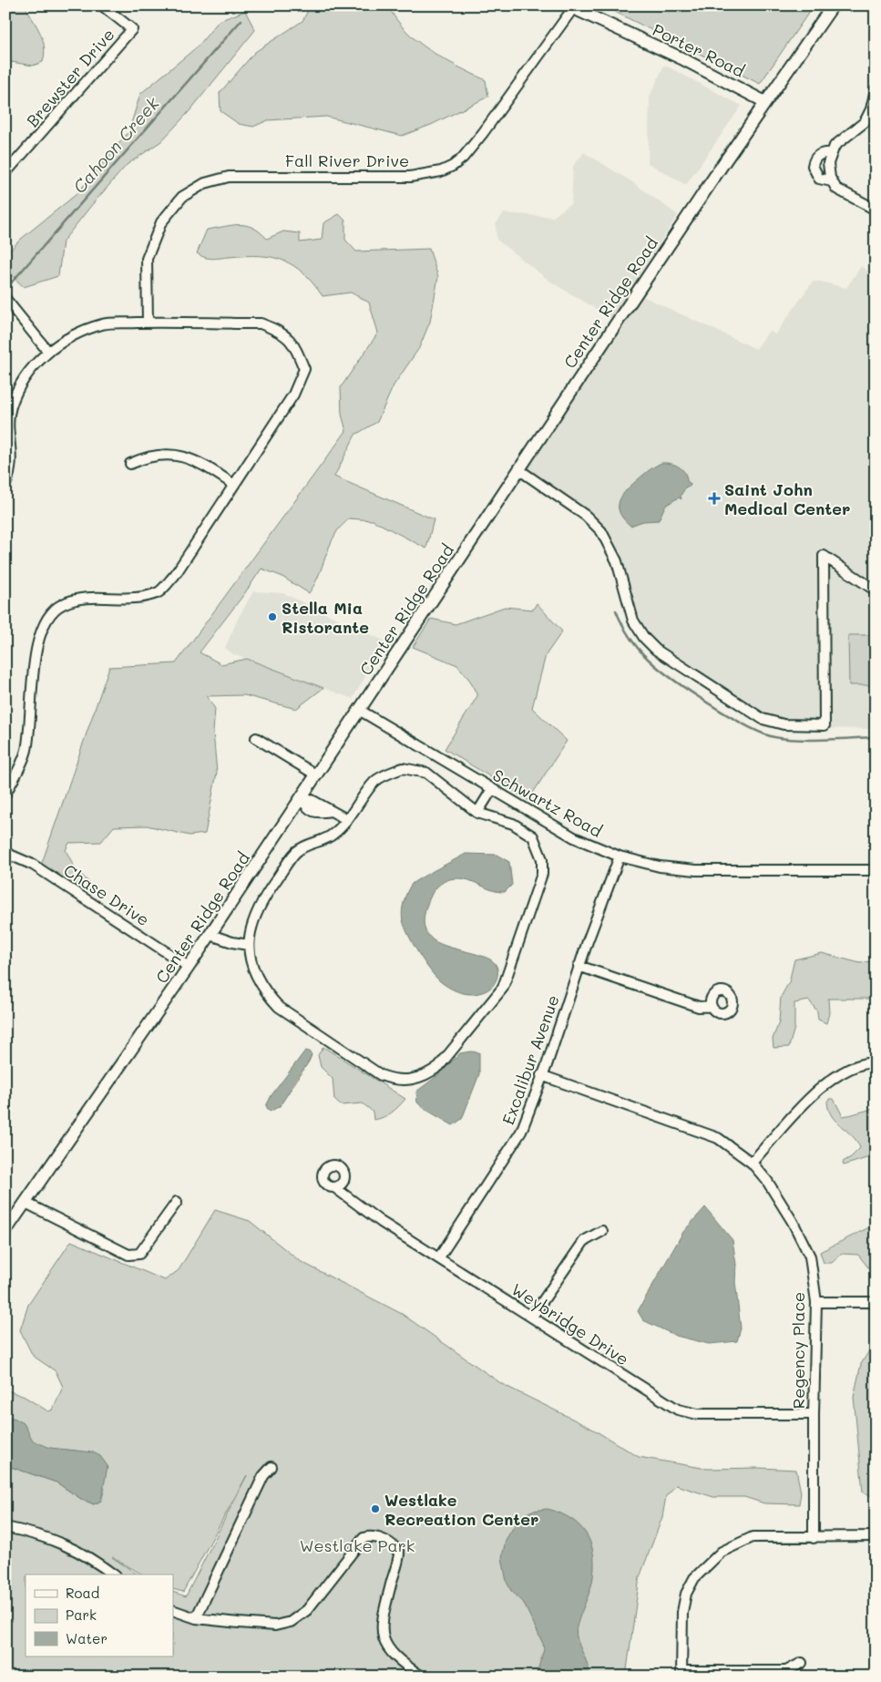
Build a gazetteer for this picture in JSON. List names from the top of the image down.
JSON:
{
  "streets": {
    "main road": ["Porter Road", "Center Ridge Road"],
    "street": [
      "Brewster Drive",
      "Fall River Drive",
      "Schwartz Road",
      "Chase Drive",
      "Excalibur Avenue",
      "Weybridge Drive",
      "Regency Place"
    ]
  },
  "crossings": [
    ["Porter Road", "Fall River Drive"],
    ["Porter Road", "Center Ridge Road"],
    ["Center Ridge Road", "Schwartz Road"],
    ["Center Ridge Road", "Chase Drive"],
    ["Schwartz Road", "Excalibur Avenue"],
    ["Excalibur Avenue", "Weybridge Drive"],
    ["Excalibur Avenue", "Regency Place"],
    ["Weybridge Drive", "Regency Place"]
  ],
  "water": ["Cahoon Creek"],
  "parks": ["Westlake Park"],
  "places": {
    "health": ["Saint John Medical Center"],
    "other": ["Stella Mia Ristorante", "Westlake Recreation Center"]
  },
  "legend": ["Road", "Park", "Water"]
}
